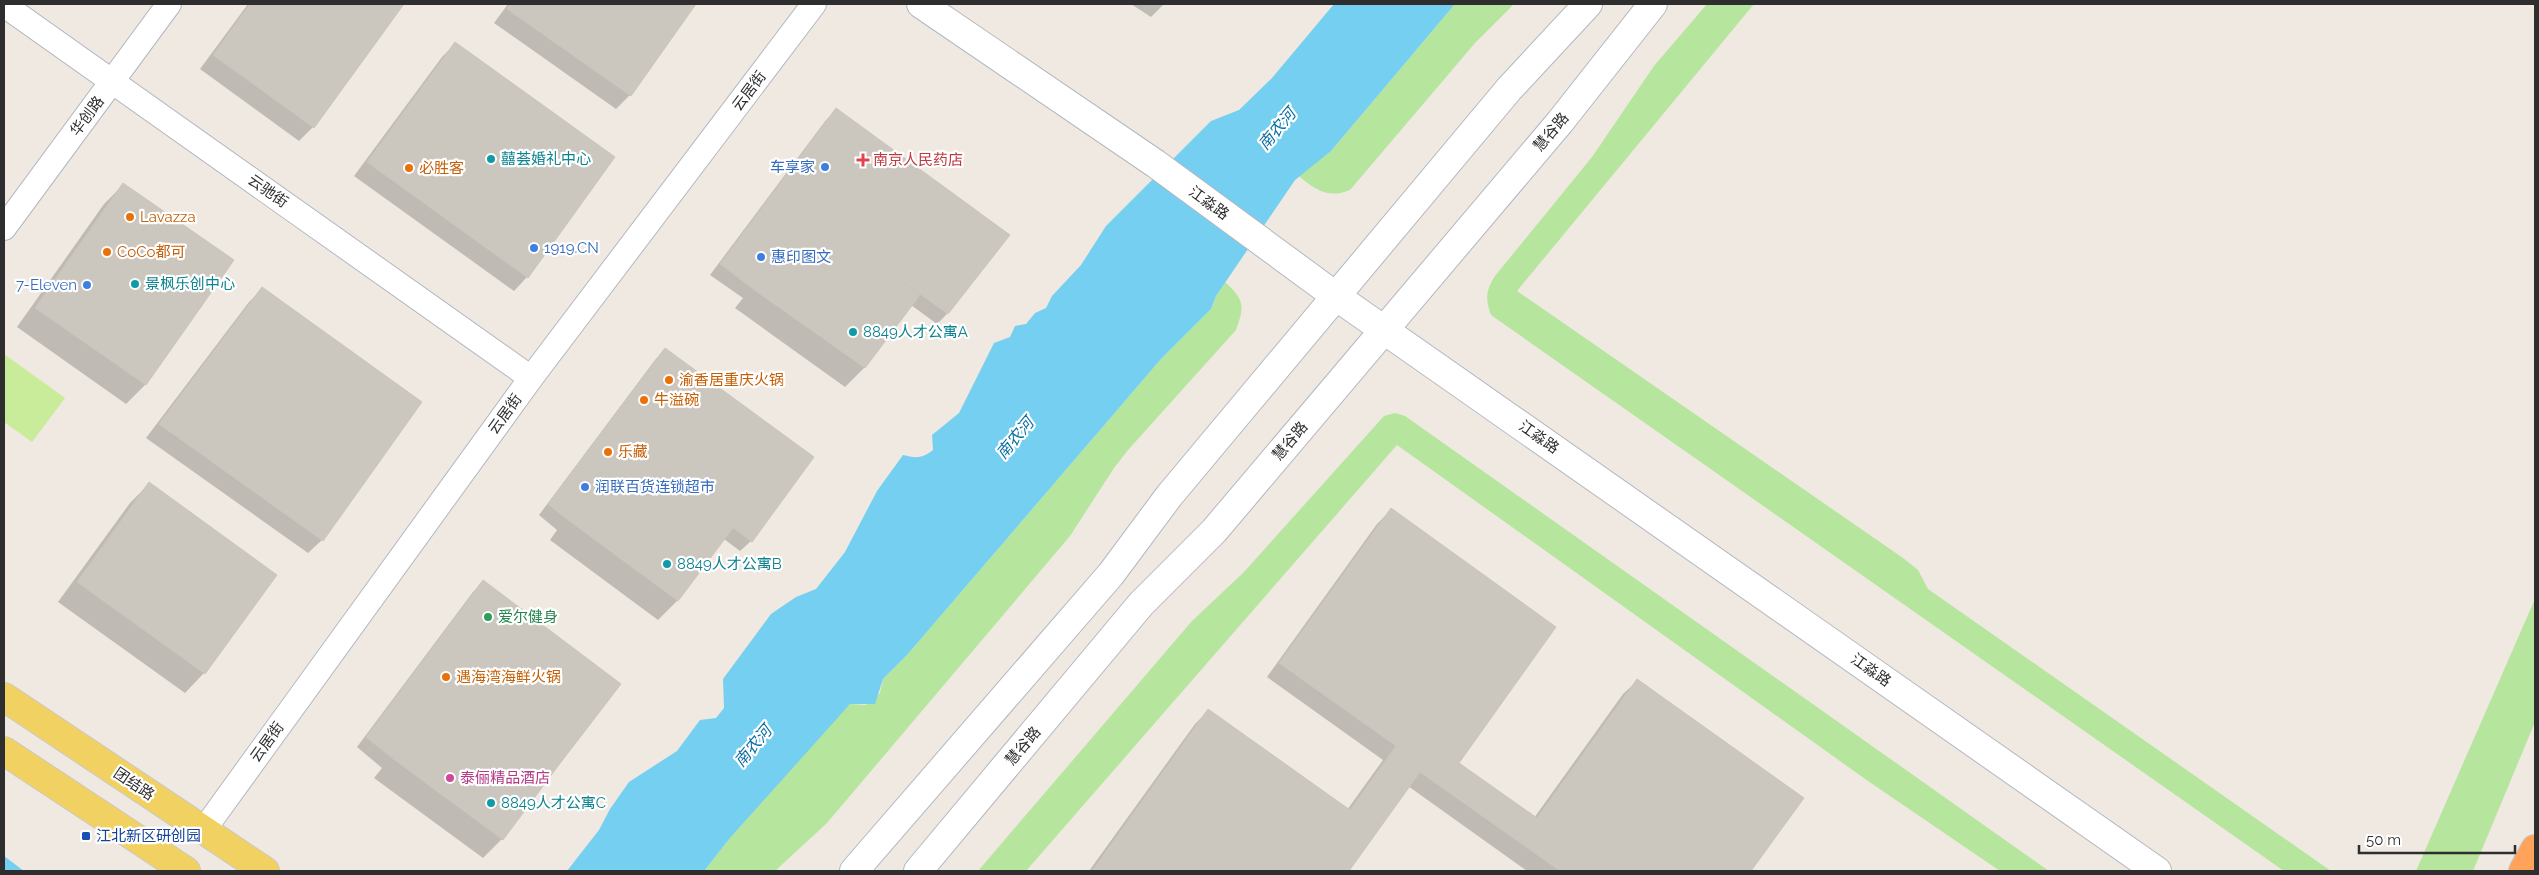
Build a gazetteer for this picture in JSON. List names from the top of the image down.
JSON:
{
  "streets": {
    "main road": ["慧谷路", "江淼路", "团结路"],
    "street": ["云居街", "华创路", "云驰街"]
  },
  "crossings": [
    ["云居街", "云驰街"],
    ["云居街", "团结路"],
    ["华创路", "云驰街"],
    ["慧谷路", "江淼路"]
  ],
  "water": ["南农河"],
  "places": {
    "other": [
      "囍荟婚礼中心",
      "车享家",
      "必胜客",
      "Lavazza",
      "1919.CN",
      "CoCo都可",
      "惠印图文",
      "景枫乐创中心",
      "7-Eleven",
      "8849人才公寓A",
      "渝香居重庆火锅",
      "牛溢碗",
      "乐藏",
      "润联百货连锁超市",
      "8849人才公寓B",
      "爱尔健身",
      "遇海湾海鲜火锅",
      "泰俪精品酒店",
      "8849人才公寓C"
    ],
    "health": ["南京人民药店"],
    "transit": ["江北新区研创园"]
  },
  "scale_bar": "50 m"
}
